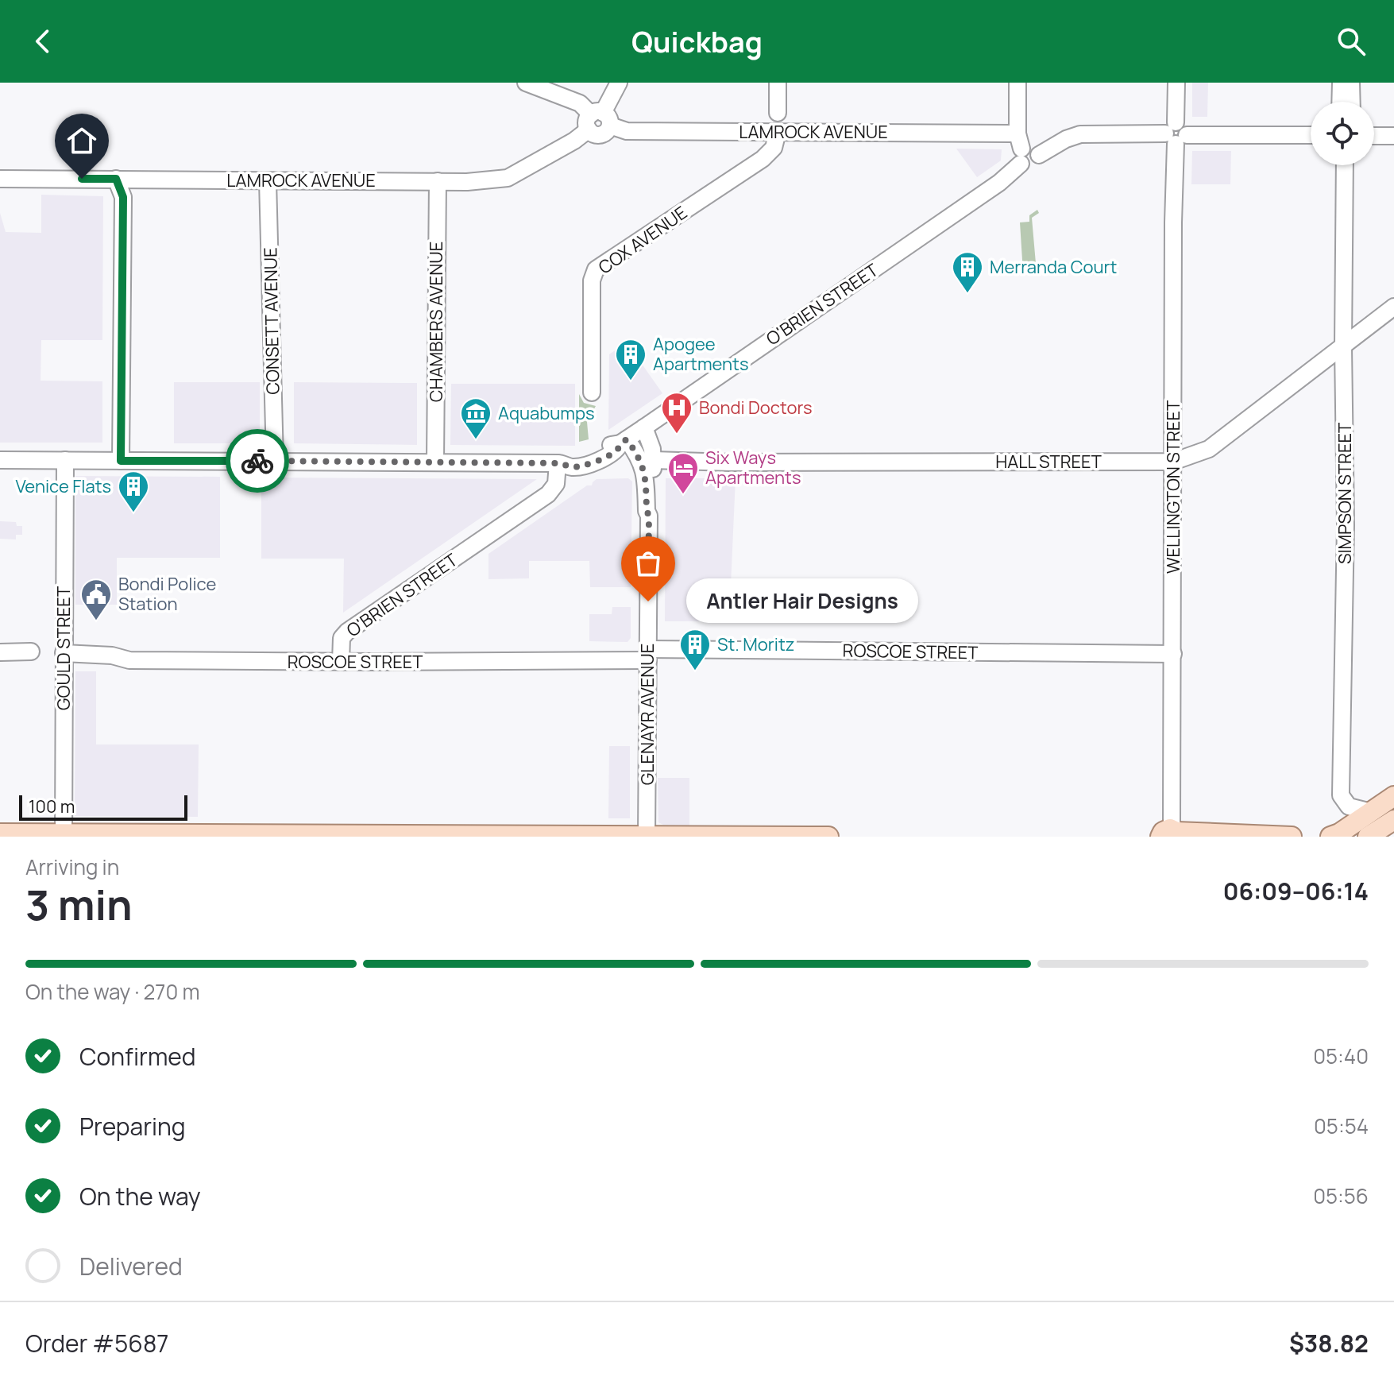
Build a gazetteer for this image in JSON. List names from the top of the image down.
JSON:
{
  "streets": {
    "street": [
      "LAMROCK AVENUE",
      "COX AVENUE",
      "O'BRIEN STREET",
      "CONSETT AVENUE",
      "CHAMBERS AVENUE",
      "HALL STREET",
      "WELLINGTON STREET",
      "SIMPSON STREET",
      "GOULD STREET",
      "ROSCOE STREET",
      "GLENAYR AVENUE"
    ]
  },
  "crossings": [
    ["LAMROCK AVENUE", "COX AVENUE"],
    ["LAMROCK AVENUE", "O'BRIEN STREET"],
    ["LAMROCK AVENUE", "CONSETT AVENUE"],
    ["LAMROCK AVENUE", "CHAMBERS AVENUE"],
    ["O'BRIEN STREET", "ROSCOE STREET"],
    ["O'BRIEN STREET", "GLENAYR AVENUE"],
    ["HALL STREET", "WELLINGTON STREET"],
    ["HALL STREET", "SIMPSON STREET"],
    ["HALL STREET", "GLENAYR AVENUE"],
    ["WELLINGTON STREET", "ROSCOE STREET"],
    ["GOULD STREET", "ROSCOE STREET"],
    ["ROSCOE STREET", "GLENAYR AVENUE"]
  ],
  "places": {
    "building": [
      "Merranda Court",
      "Apogee Apartments",
      "Venice Flats",
      "St. Moritz"
    ],
    "hospital": ["Bondi Doctors"],
    "museum": ["Aquabumps"],
    "hotel": ["Six Ways Apartments"],
    "other": ["Antler Hair Designs"],
    "public building": ["Bondi Police Station"]
  },
  "scale_bar": "100 m",
  "page": {
    "header": "Quickbag",
    "bubble": "Antler Hair Designs",
    "scale": "100 m",
    "heading": ["3 min", "Arriving in", "06:09–06:14"],
    "panel": ["Order #5687", "$38.82"],
    "bar": "On the way · 270 m",
    "list": [
      ["Confirmed", "05:40"],
      ["Preparing", "05:54"],
      ["On the way", "05:56"],
      "Delivered"
    ]
  }
}
